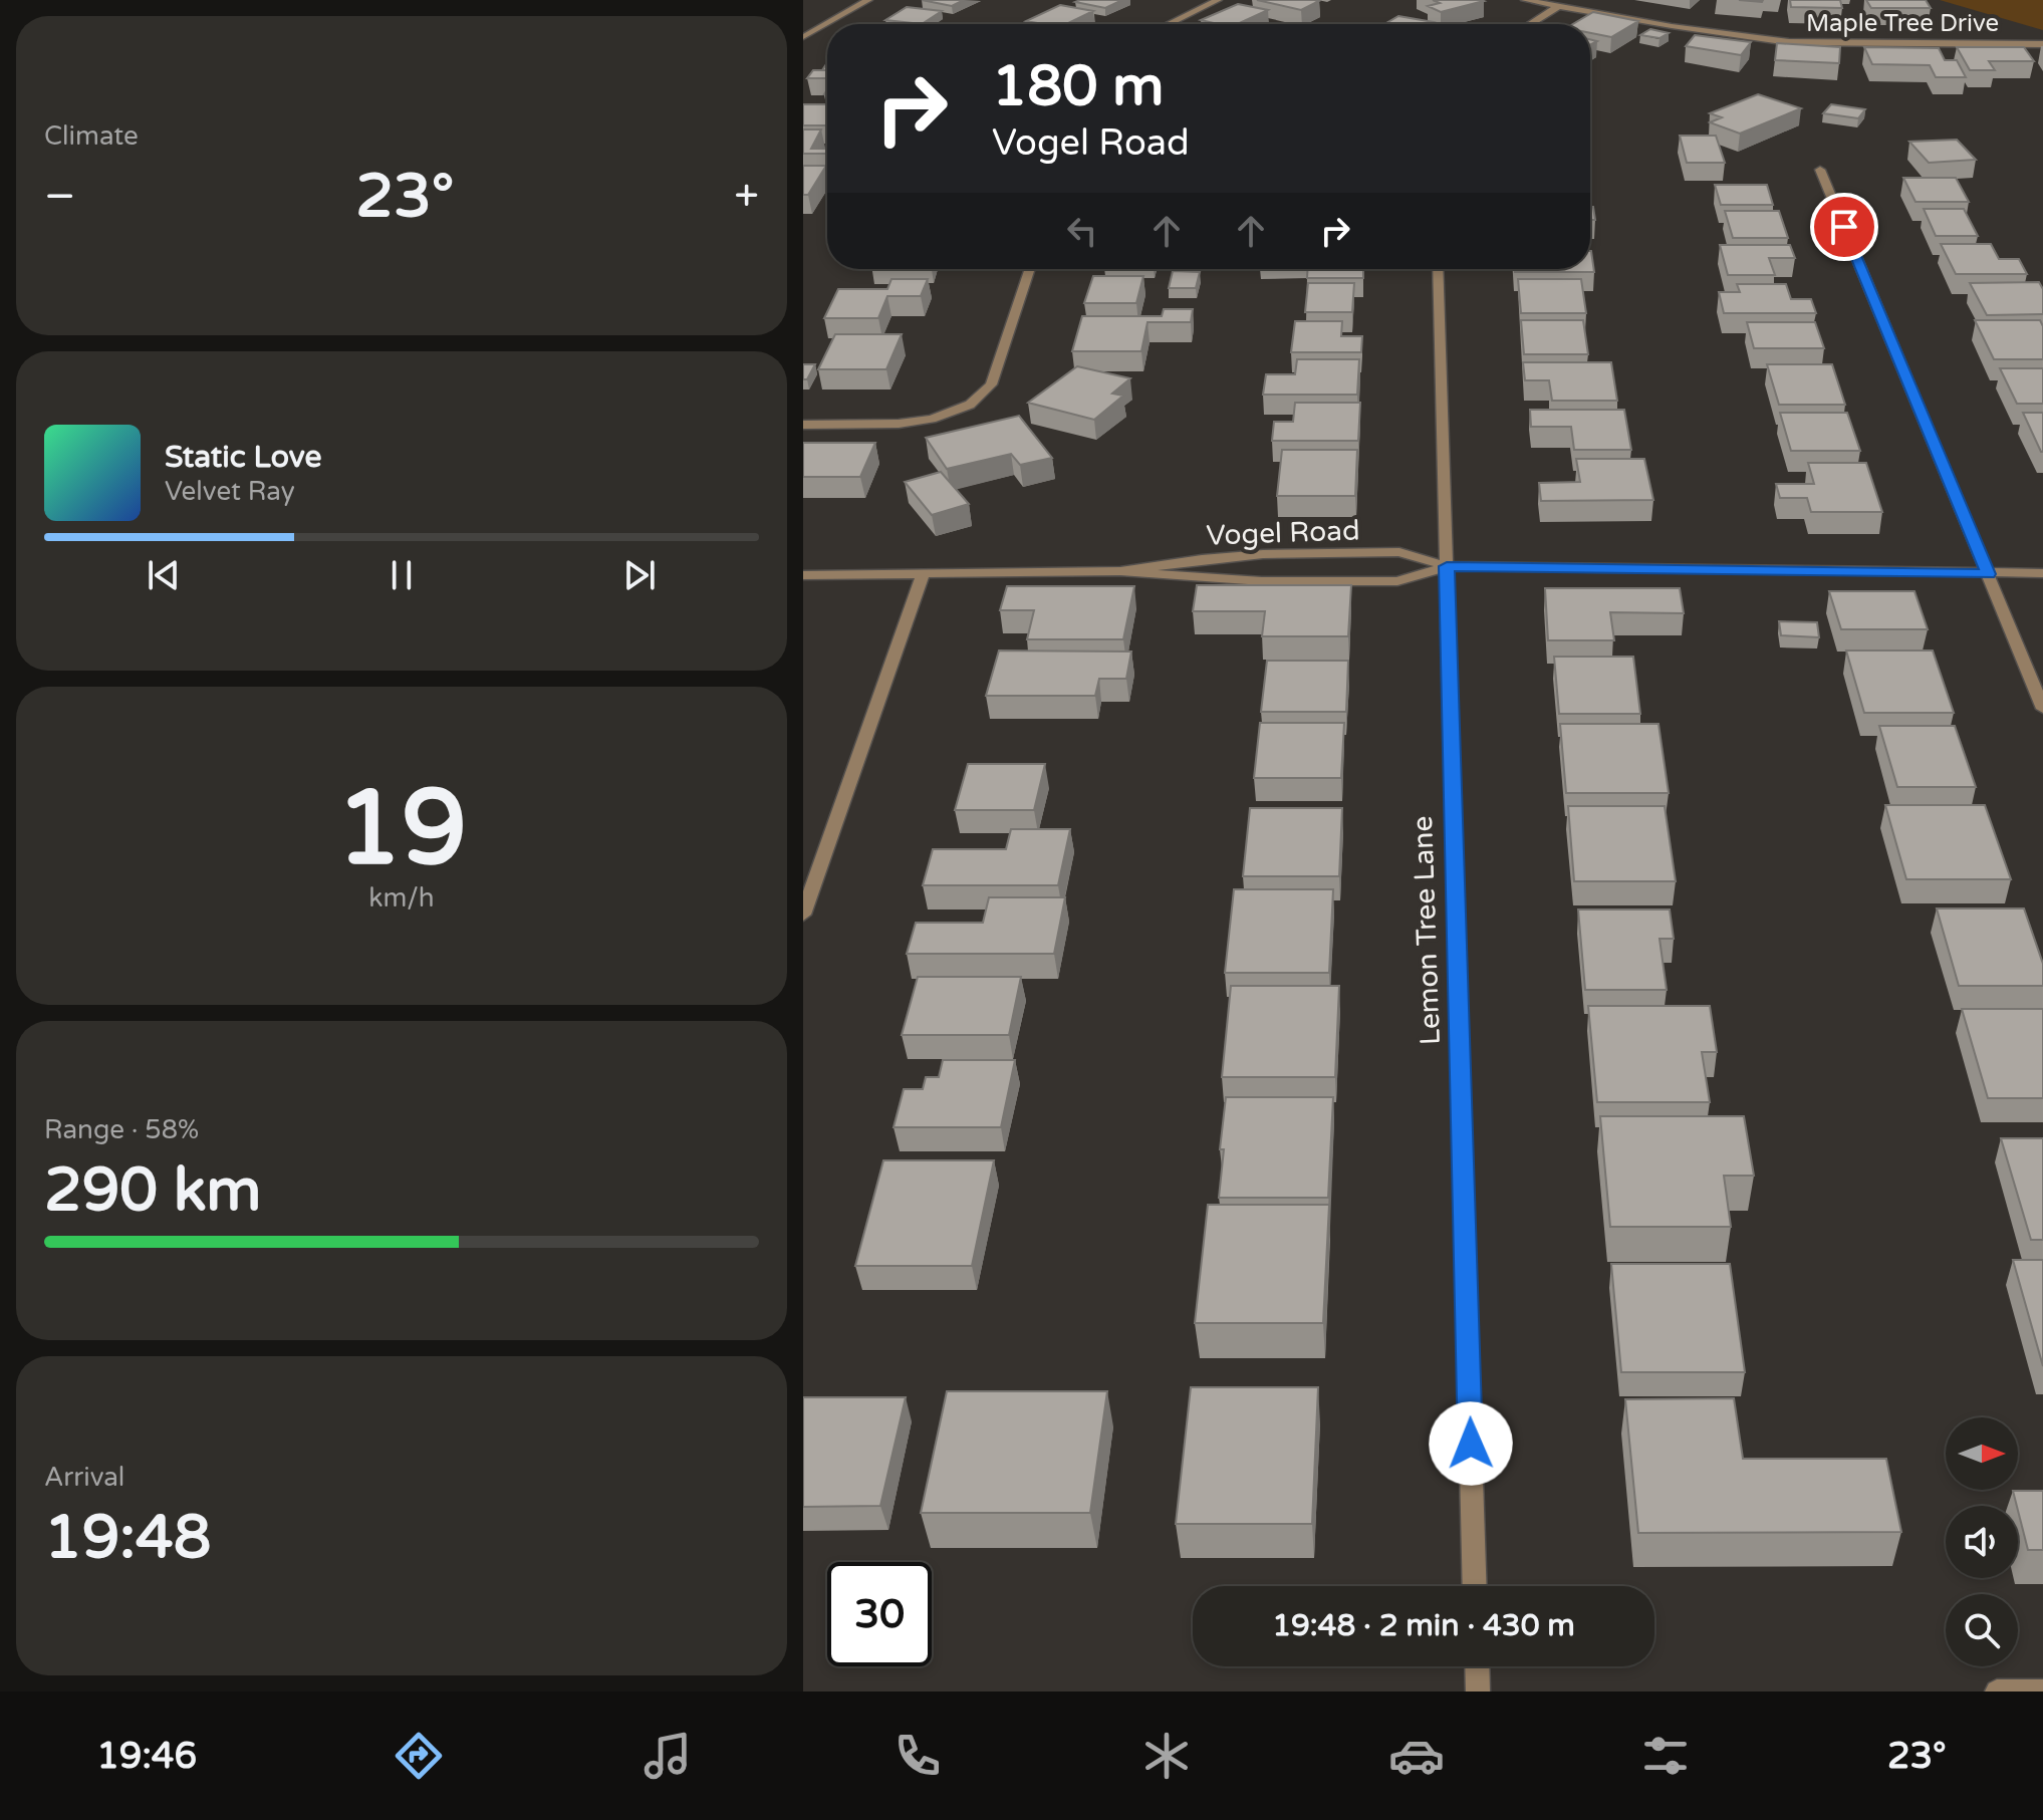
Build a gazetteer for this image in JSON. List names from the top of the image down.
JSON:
{
  "streets": {
    "street": ["Maple Tree Drive", "Vogel Road", "Lemon Tree Lane"]
  },
  "crossings": [
    ["Vogel Road", "Lemon Tree Lane"]
  ],
  "north": "right",
  "page": {
    "tile": [
      "Climate",
      ["19", "km/h"],
      ["Range · 58%", "290 km"],
      ["Arrival", "19:48"]
    ],
    "turn": ["180 m", "Vogel Road"],
    "heat": ["−", "23°", "+"],
    "song": ["Static Love", "Velvet Ray"],
    "limit": "30",
    "trip": "19:48 · 2 min · 430 m",
    "tabs": ["19:46", "23°"]
  }
}
